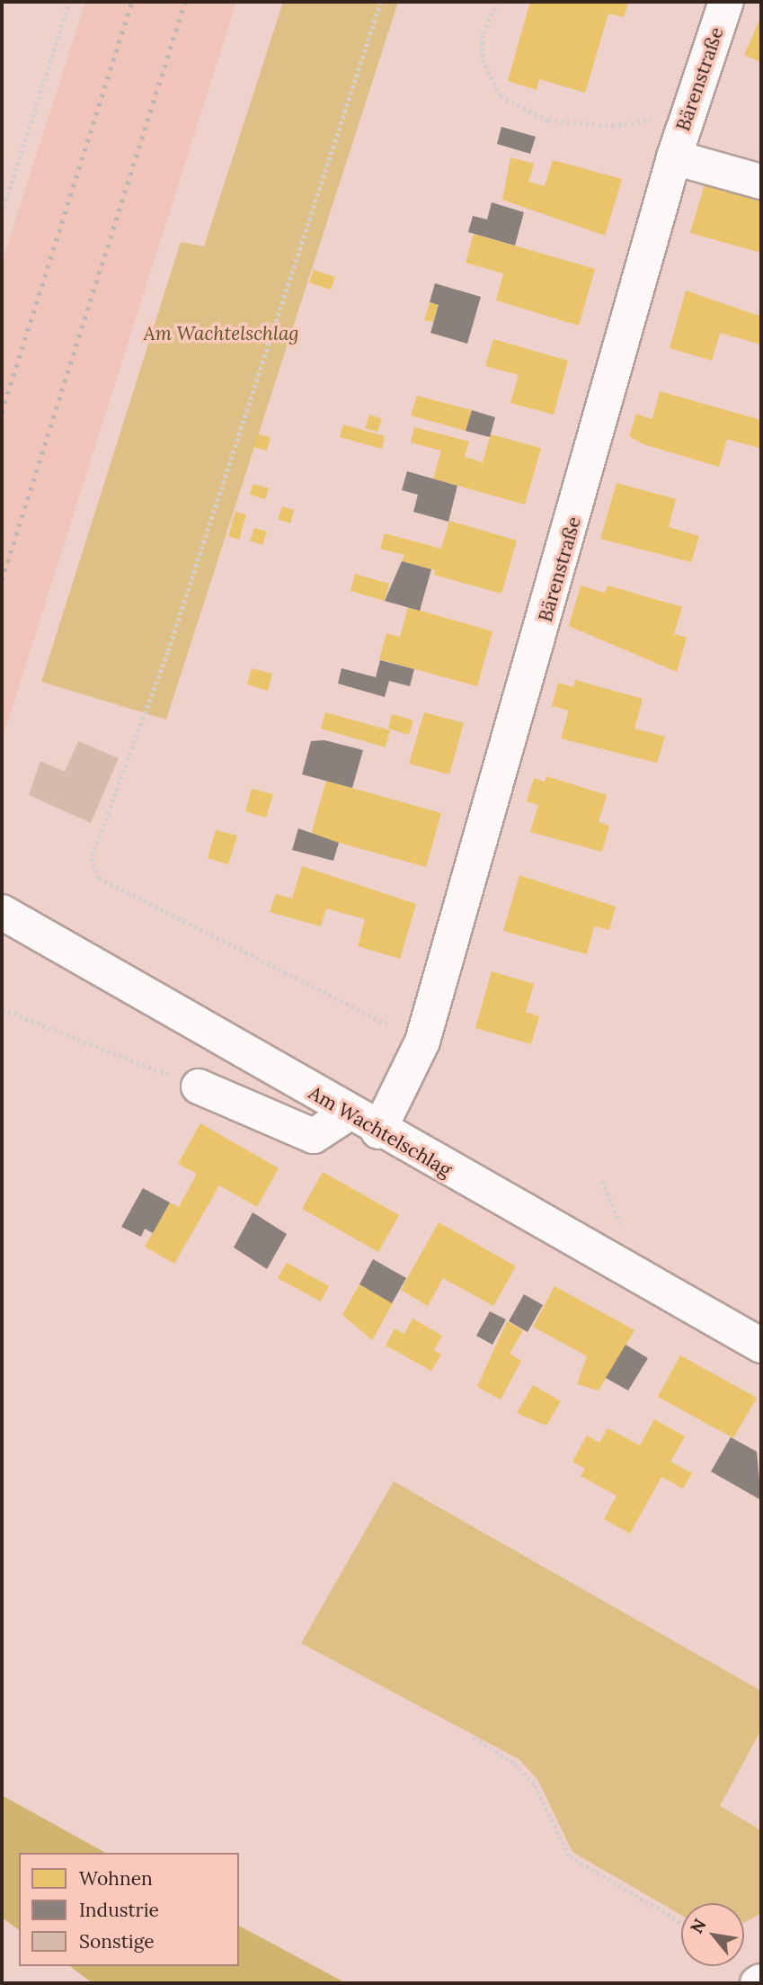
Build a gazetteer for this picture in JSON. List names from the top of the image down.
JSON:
{
  "streets": {
    "street": ["Bärenstraße", "Am Wachtelschlag"]
  },
  "crossings": [
    ["Bärenstraße", "Am Wachtelschlag"]
  ],
  "parks": ["Am Wachtelschlag"],
  "legend": ["Wohnen", "Industrie", "Sonstige"],
  "north": "top left"
}
